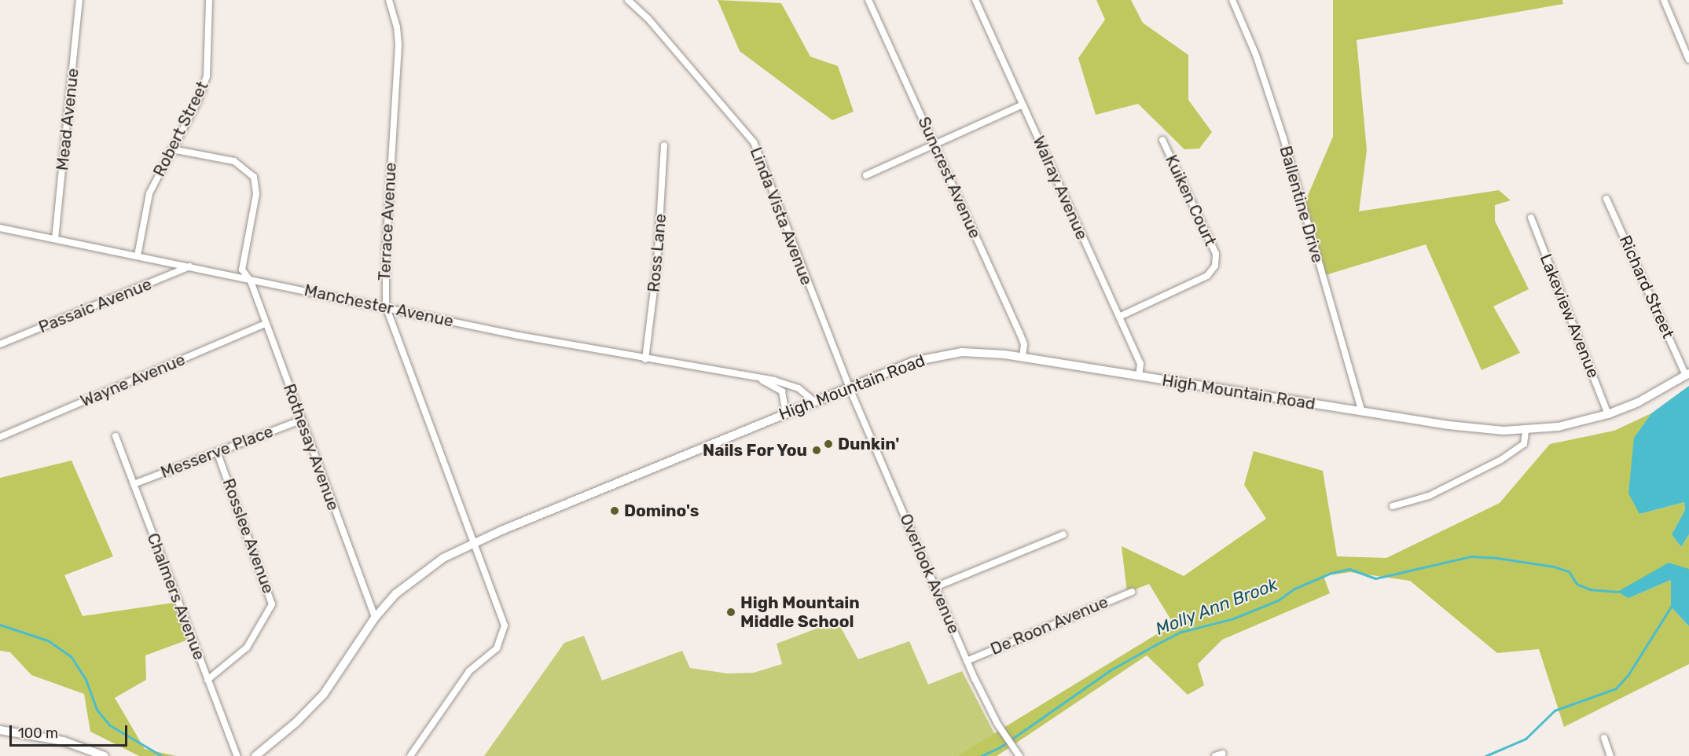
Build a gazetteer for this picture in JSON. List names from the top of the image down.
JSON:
{
  "streets": {
    "street": [
      "Mead Avenue",
      "Robert Street",
      "Suncrest Avenue",
      "Walray Avenue",
      "Kuiken Court",
      "Ballentine Drive",
      "Linda Vista Avenue",
      "Terrace Avenue",
      "Ross Lane",
      "Richard Street",
      "Passaic Avenue",
      "Manchester Avenue",
      "Lakeview Avenue",
      "Wayne Avenue",
      "High Mountain Road",
      "Rothesay Avenue",
      "Messerve Place",
      "Rosslee Avenue",
      "Overlook Avenue",
      "Chalmers Avenue",
      "De Roon Avenue"
    ]
  },
  "crossings": [
    ["Mead Avenue", "Manchester Avenue"],
    ["Robert Street", "Manchester Avenue"],
    ["Robert Street", "Rothesay Avenue"],
    ["Suncrest Avenue", "High Mountain Road"],
    ["Walray Avenue", "Kuiken Court"],
    ["Walray Avenue", "High Mountain Road"],
    ["Ballentine Drive", "High Mountain Road"],
    ["Linda Vista Avenue", "High Mountain Road"],
    ["Linda Vista Avenue", "Overlook Avenue"],
    ["Terrace Avenue", "Manchester Avenue"],
    ["Terrace Avenue", "High Mountain Road"],
    ["Ross Lane", "Manchester Avenue"],
    ["Richard Street", "High Mountain Road"],
    ["Passaic Avenue", "Manchester Avenue"],
    ["Manchester Avenue", "High Mountain Road"],
    ["Manchester Avenue", "Rothesay Avenue"],
    ["Lakeview Avenue", "High Mountain Road"],
    ["Wayne Avenue", "Rothesay Avenue"],
    ["High Mountain Road", "Rothesay Avenue"],
    ["High Mountain Road", "Overlook Avenue"],
    ["Rothesay Avenue", "Messerve Place"],
    ["Messerve Place", "Rosslee Avenue"],
    ["Messerve Place", "Chalmers Avenue"],
    ["Rosslee Avenue", "Chalmers Avenue"],
    ["Overlook Avenue", "De Roon Avenue"]
  ],
  "water": ["Molly Ann Brook"],
  "places": [
    "Dunkin'",
    "Nails For You",
    "Domino's",
    "High Mountain Middle School"
  ],
  "scale_bar": "100 m"
}
